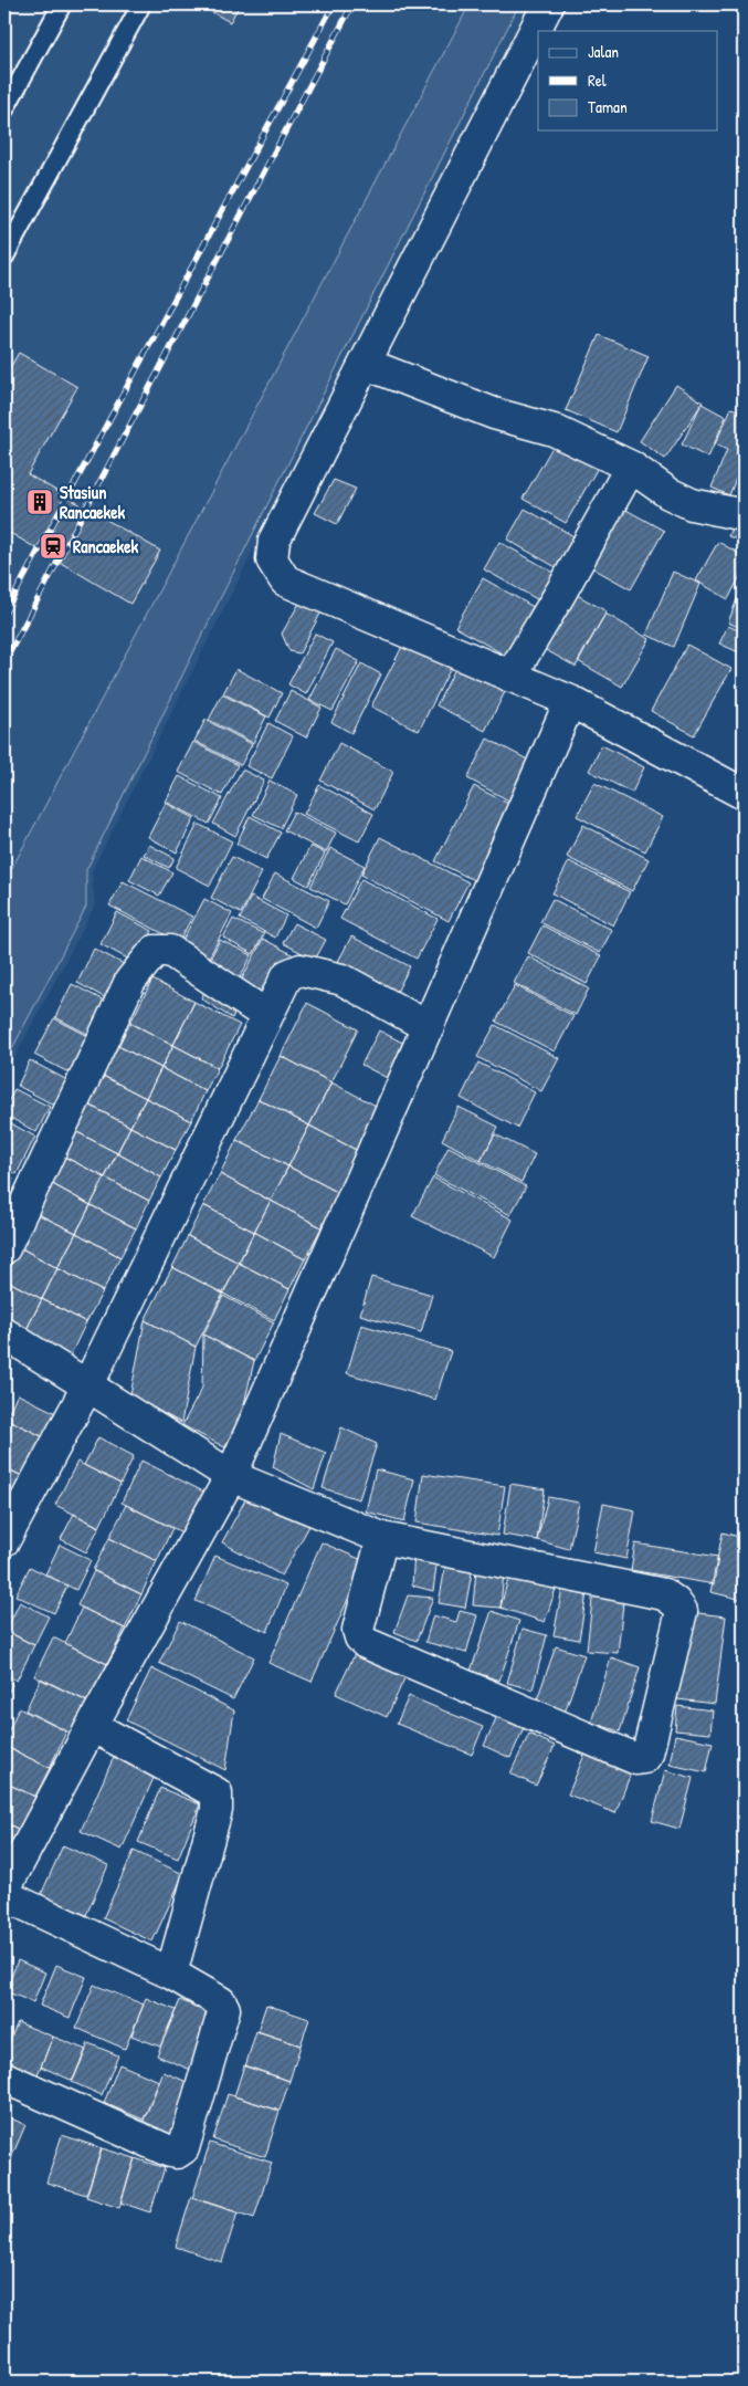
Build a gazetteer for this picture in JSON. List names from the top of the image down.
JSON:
{
  "places": {
    "building": ["Stasiun Rancaekek"],
    "station": ["Rancaekek"]
  },
  "legend": ["Jalan", "Rel", "Taman"]
}
